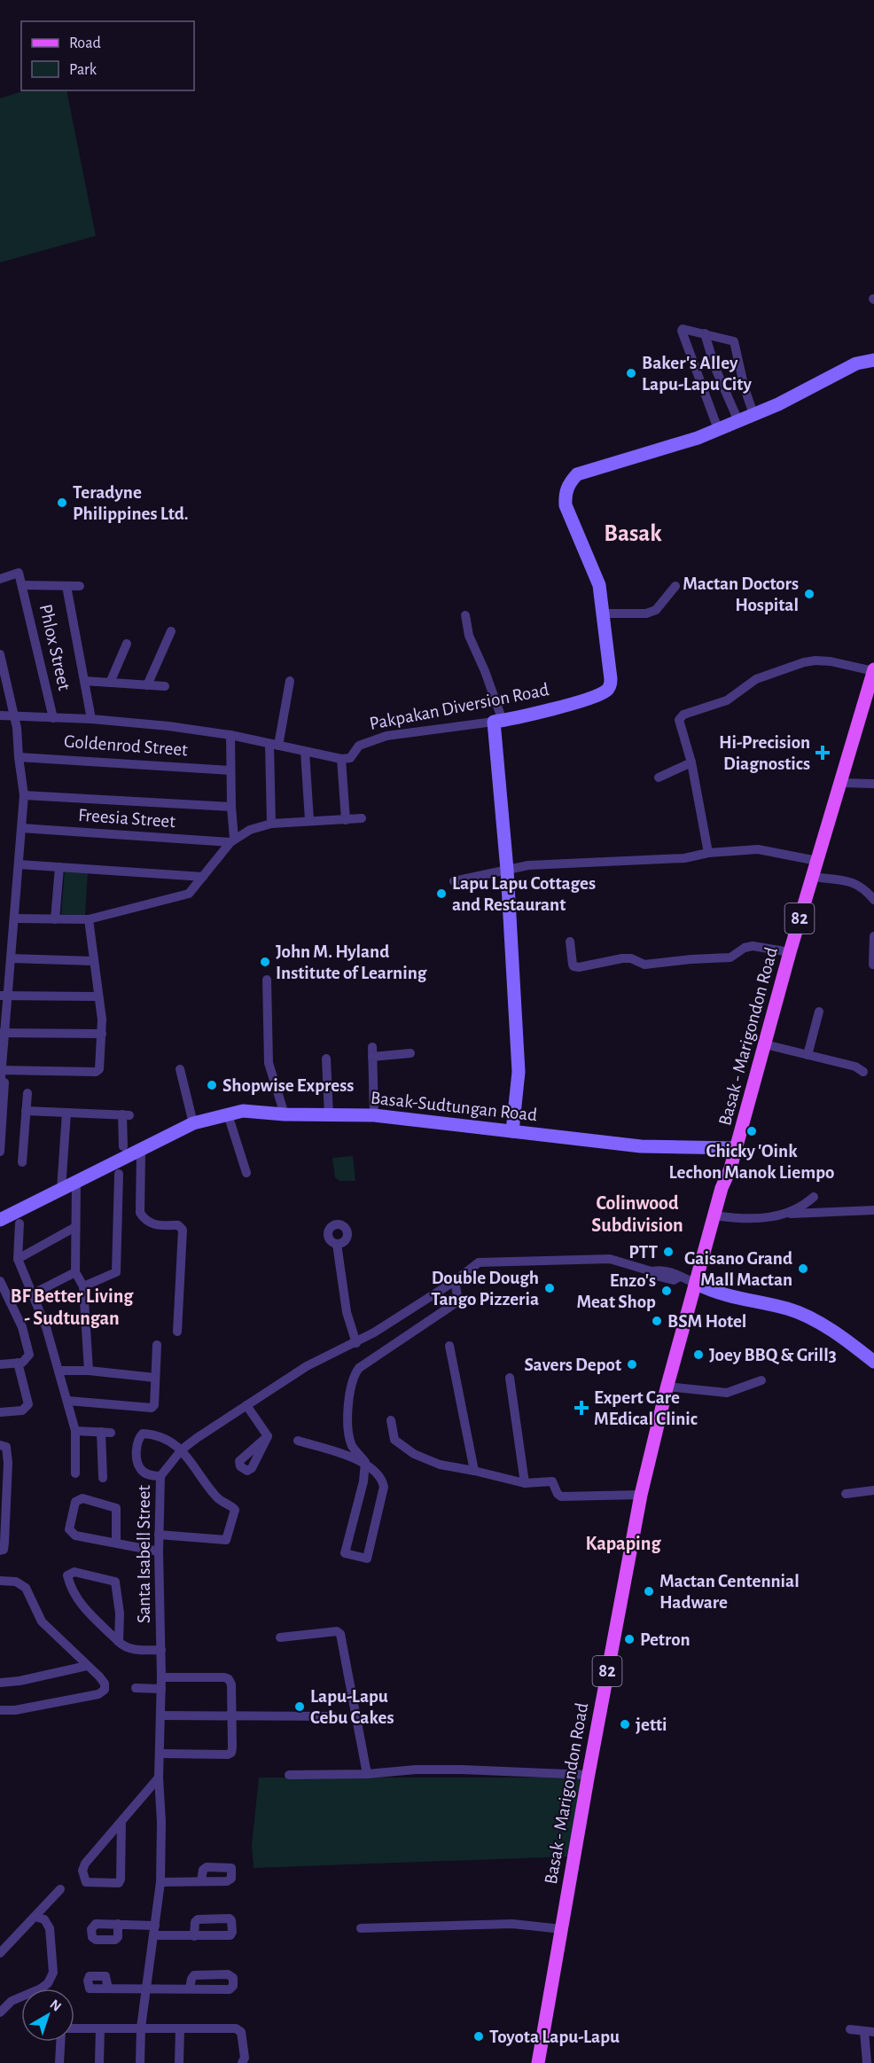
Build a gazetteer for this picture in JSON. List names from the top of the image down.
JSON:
{
  "streets": {
    "main road": ["82", "Basak - Marigondon Road"],
    "street": [
      "Phlox Street",
      "Pakpakan Diversion Road",
      "Goldenrod Street",
      "Freesia Street",
      "Basak-Sudtungan Road",
      "Santa Isabell Street"
    ]
  },
  "crossings": [
    ["Basak - Marigondon Road", "Basak-Sudtungan Road"],
    ["Basak - Marigondon Road", "Santa Isabell Street"]
  ],
  "districts": [
    "Basak",
    "Colinwood Subdivision",
    "BF Better Living - Sudtungan",
    "Kapaping"
  ],
  "places": {
    "other": [
      "Baker's Alley Lapu-Lapu City",
      "Teradyne Philippines Ltd.",
      "Mactan Doctors Hospital",
      "Lapu Lapu Cottages and Restaurant",
      "John M. Hyland Institute of Learning",
      "Shopwise Express",
      "Chicky 'Oink Lechon Manok Liempo",
      "PTT",
      "Gaisano Grand Mall Mactan",
      "Double Dough Tango Pizzeria",
      "Enzo's Meat Shop",
      "BSM Hotel",
      "Joey BBQ & Grill3",
      "Savers Depot",
      "Mactan Centennial Hadware",
      "Petron",
      "Lapu-Lapu Cebu Cakes",
      "jetti",
      "Toyota Lapu-Lapu"
    ],
    "health": ["Hi-Precision Diagnostics", "Expert Care MEdical Clinic"]
  },
  "legend": ["Road", "Park"],
  "north": "top right"
}
